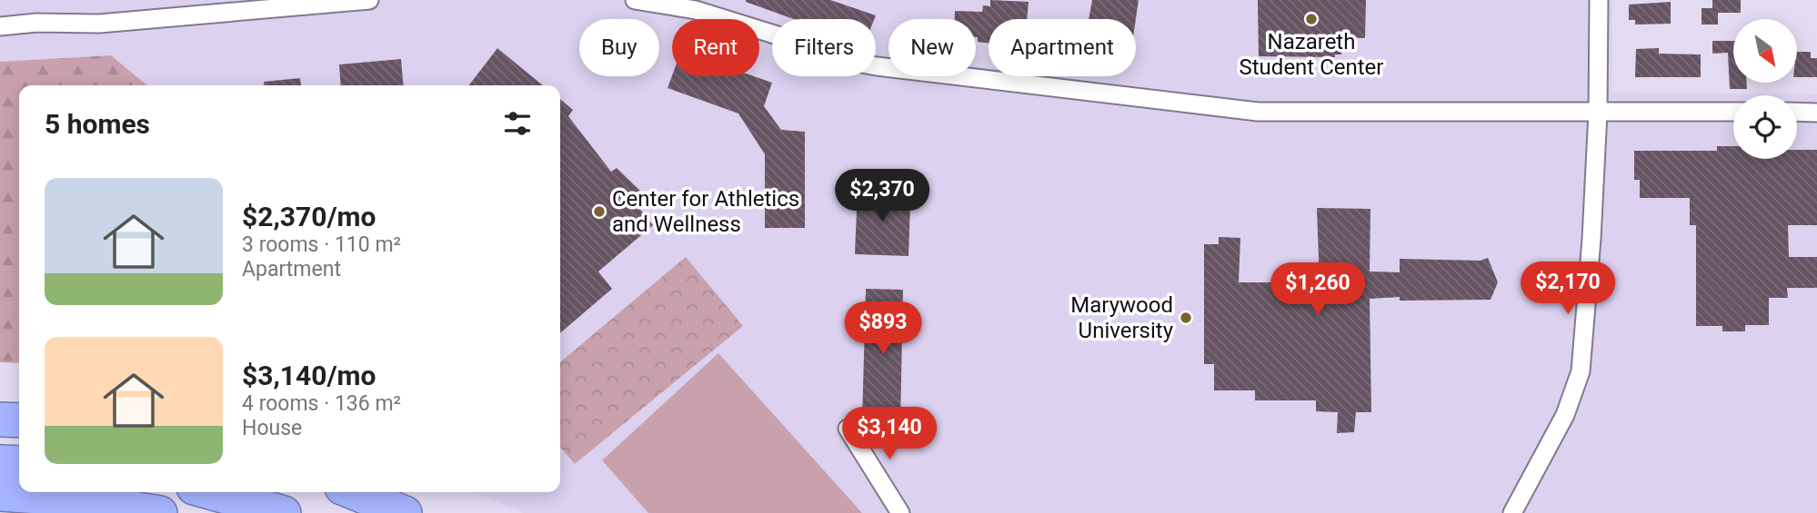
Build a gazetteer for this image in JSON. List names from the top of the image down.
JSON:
{
  "places": ["Nazareth Student Center", "Center for Athletics and Wellness", "Marywood University"],
  "north": "bottom right",
  "page": {
    "chip": [
      "Buy",
      "Rent",
      "Filters",
      "New",
      "Apartment"
    ],
    "heading": "5 homes",
    "list": [
      {
        "name": "$2,370/mo",
        "note": "3 rooms · 110 m² · Apartment"
      },
      {
        "name": "$3,140/mo",
        "note": "4 rooms · 136 m² · House"
      }
    ],
    "price": [
      "$2,370",
      "$2,170",
      "$1,260",
      "$893",
      "$3,140"
    ]
  }
}
